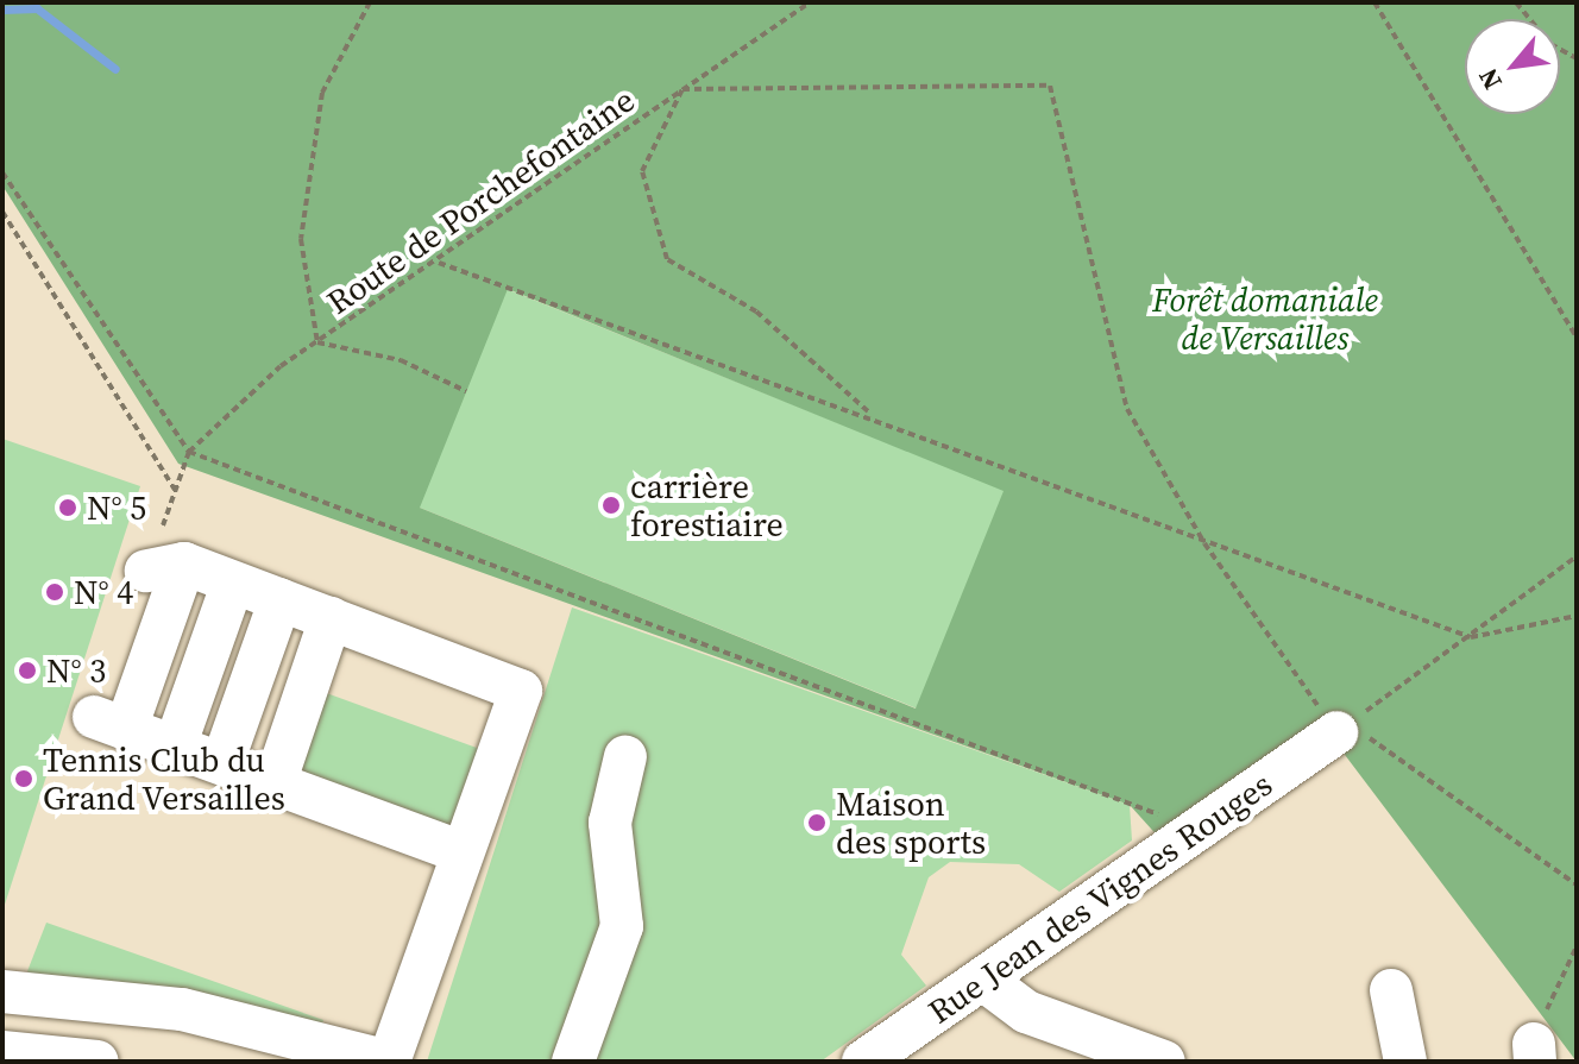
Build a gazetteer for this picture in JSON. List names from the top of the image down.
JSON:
{
  "streets": {
    "street": ["Rue Jean des Vignes Rouges"],
    "path": ["Route de Porchefontaine"]
  },
  "parks": ["Forêt domaniale de Versailles"],
  "places": [
    "carrière forestiaire",
    "N° 5",
    "N° 4",
    "N° 3",
    "Tennis Club du Grand Versailles",
    "Maison des sports"
  ],
  "north": "bottom left"
}
